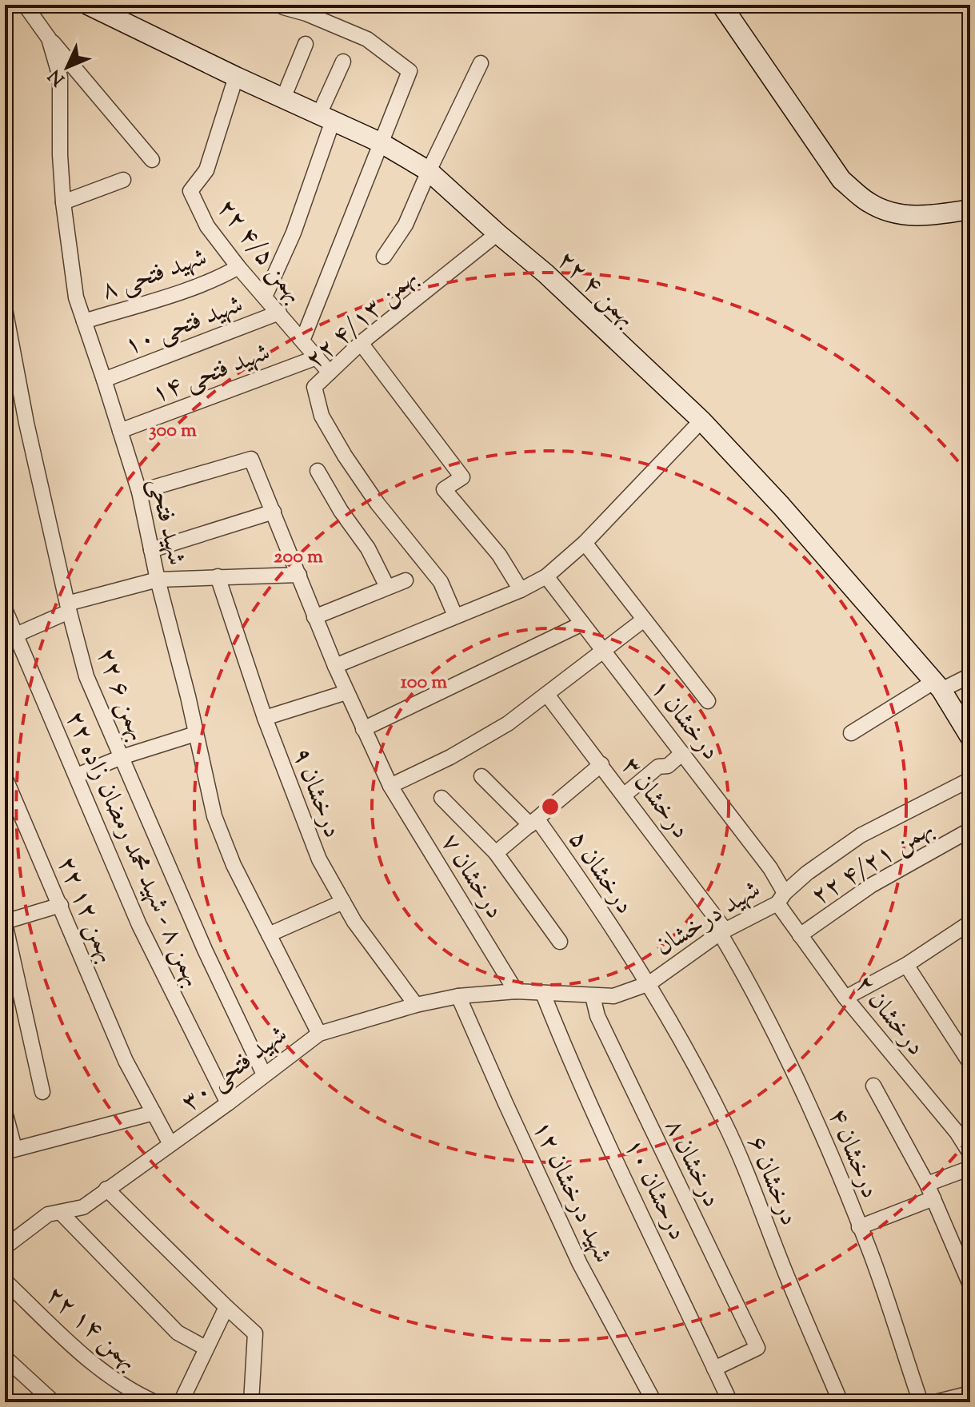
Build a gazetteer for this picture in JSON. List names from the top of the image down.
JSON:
{
  "streets": {
    "street": [
      "۲۲ بهمن ۴/۵",
      "شهید فتحی ۸",
      "۲۲ بهمن ۴",
      "۲۲ بهمن ۴/۱۳",
      "شهید فتحی ۱۰",
      "شهید فتحی ۱۴",
      "شهید فتحی",
      "۲۲ بهمن ۶",
      "درخشان ۱",
      "درخشان ۹",
      "درخشان ۳",
      "۲۲ بهمن ۸ - شهید محمد رمضان زاده",
      "۲۲ بهمن ۴/۲۱",
      "درخشان ۵",
      "درخشان ۷",
      "۲۲ بهمن ۱۲",
      "شهید درخشان",
      "درخشان ۲",
      "شهید فتحی ۳۰",
      "درخشان ۴",
      "درخشان ۸",
      "درخشان ۶",
      "درحشان ۱۰",
      "شهید درخشان ۱۲",
      "۲۲ بهمن ۱۴"
    ]
  },
  "crossings": [
    ["۲۲ بهمن ۴/۵", "شهید فتحی ۸"],
    ["۲۲ بهمن ۴/۵", "۲۲ بهمن ۴"],
    ["۲۲ بهمن ۴/۵", "۲۲ بهمن ۴/۱۳"],
    ["۲۲ بهمن ۴/۵", "شهید فتحی ۱۰"],
    ["۲۲ بهمن ۴/۵", "شهید فتحی ۱۴"],
    ["شهید فتحی ۸", "شهید فتحی"],
    ["۲۲ بهمن ۴", "۲۲ بهمن ۴/۱۳"],
    ["شهید فتحی ۱۰", "شهید فتحی"],
    ["شهید فتحی ۱۴", "شهید فتحی"],
    ["شهید فتحی", "درخشان ۷"],
    ["شهید فتحی", "شهید فتحی ۳۰"],
    ["۲۲ بهمن ۶", "شهید فتحی ۳۰"],
    ["درخشان ۱", "شهید درخشان"],
    ["درخشان ۱", "درخشان ۲"],
    ["درخشان ۹", "شهید فتحی ۳۰"],
    ["درخشان ۳", "شهید درخشان"],
    ["درخشان ۳", "درخشان ۴"],
    ["۲۲ بهمن ۸ - شهید محمد رمضان زاده", "شهید فتحی ۳۰"],
    ["۲۲ بهمن ۴/۲۱", "درخشان ۲"],
    ["درخشان ۵", "شهید درخشان"],
    ["درخشان ۵", "درخشان ۶"],
    ["درخشان ۷", "شهید درخشان"],
    ["۲۲ بهمن ۱۲", "شهید فتحی ۳۰"],
    ["شهید درخشان", "درخشان ۲"],
    ["شهید درخشان", "شهید فتحی ۳۰"],
    ["شهید درخشان", "درخشان ۴"],
    ["شهید درخشان", "درخشان ۸"],
    ["شهید درخشان", "درخشان ۶"],
    ["شهید درخشان", "درحشان ۱۰"],
    ["شهید درخشان", "شهید درخشان ۱۲"],
    ["شهید فتحی ۳۰", "شهید درخشان ۱۲"],
    ["درخشان ۸", "درحشان ۱۰"]
  ],
  "north": "bottom left",
  "rings": ["300 m", "200 m", "100 m"]
}
